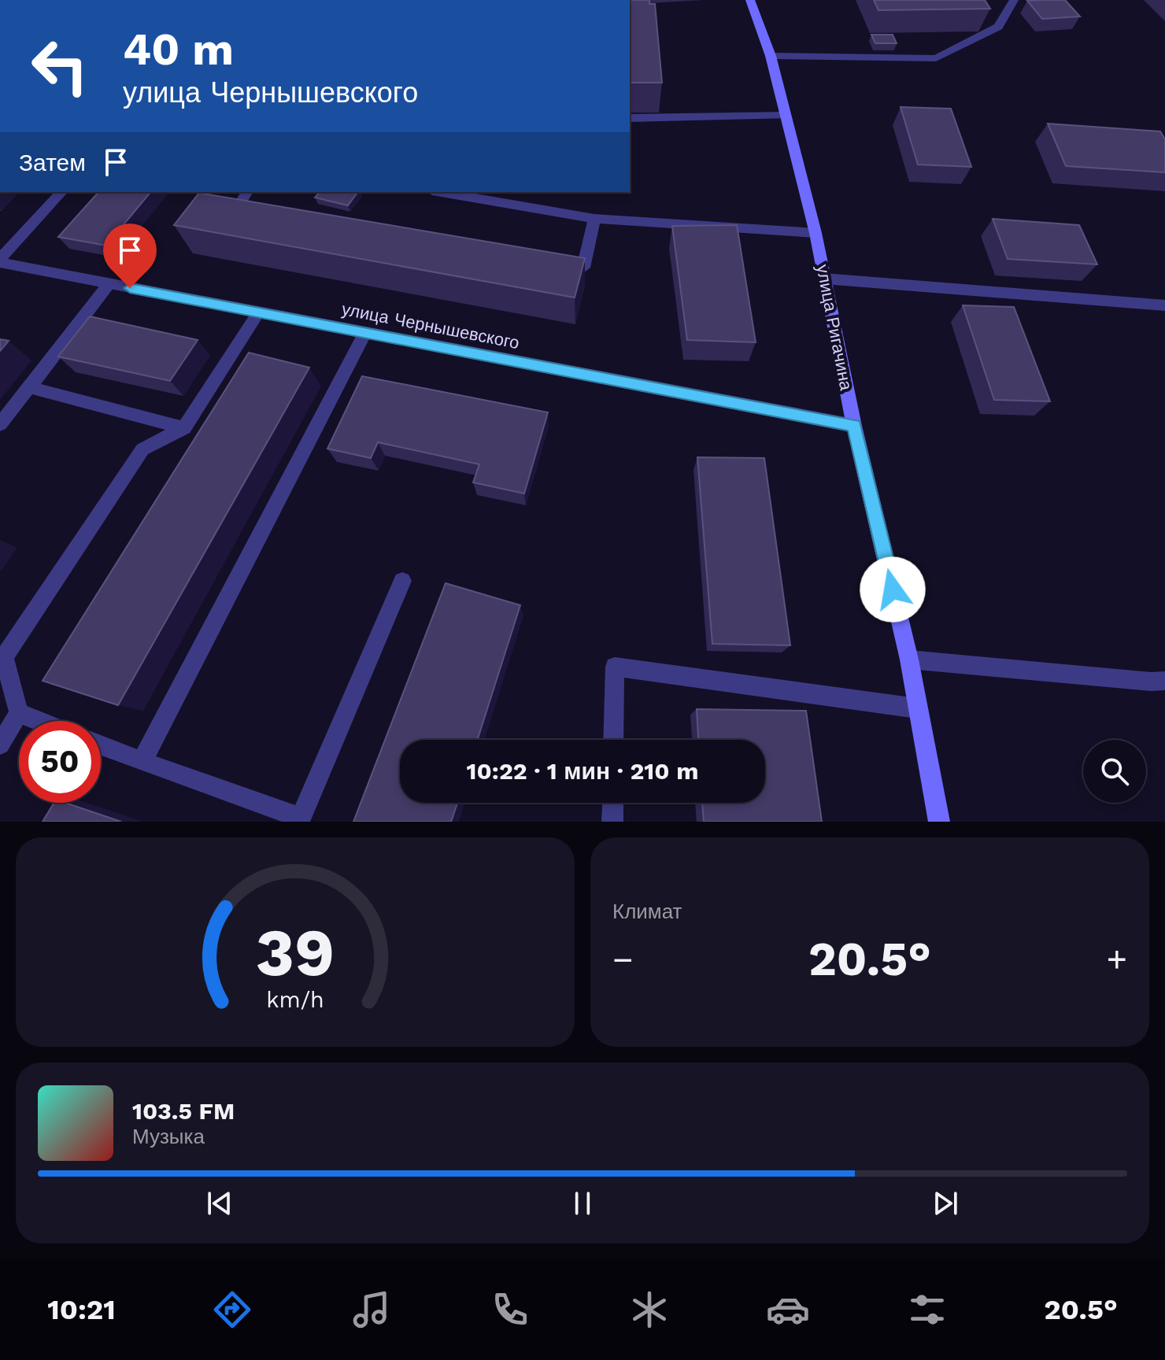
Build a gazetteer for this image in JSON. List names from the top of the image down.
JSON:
{
  "streets": {
    "main road": ["улица Ригачина"],
    "street": ["улица Чернышевского"]
  },
  "crossings": [
    ["улица Чернышевского", "улица Ригачина"]
  ],
  "page": {
    "turn": ["40 m", "улица Чернышевского"],
    "then": "Затем",
    "limit": "50",
    "trip": "10:22 · 1 мин · 210 m",
    "tile": "Климат",
    "heat": ["−", "20.5°", "+"],
    "song": ["103.5 FM", "Музыка"],
    "tabs": ["10:21", "20.5°"],
    "gauge": ["39", "km/h"]
  }
}
